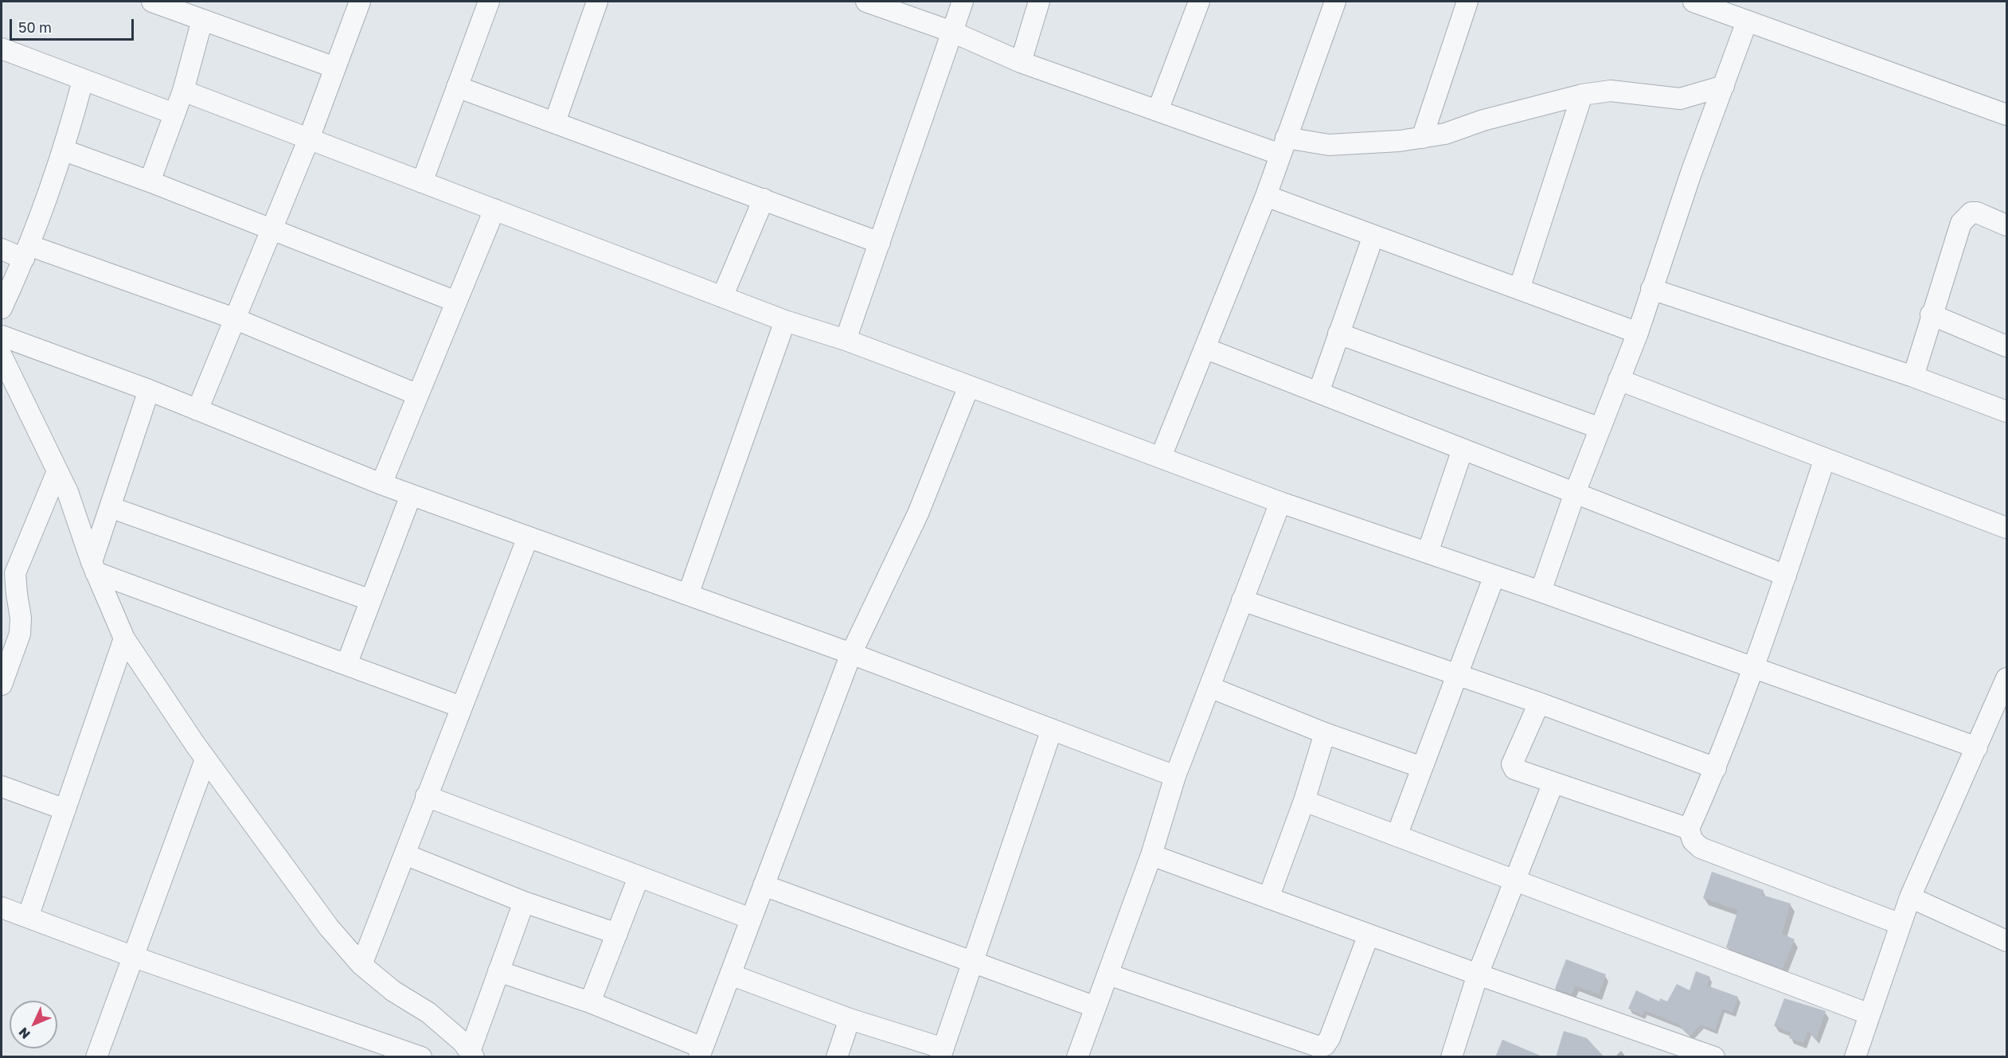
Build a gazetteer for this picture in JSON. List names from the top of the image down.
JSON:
{
  "scale_bar": "50 m",
  "north": "bottom left"
}
